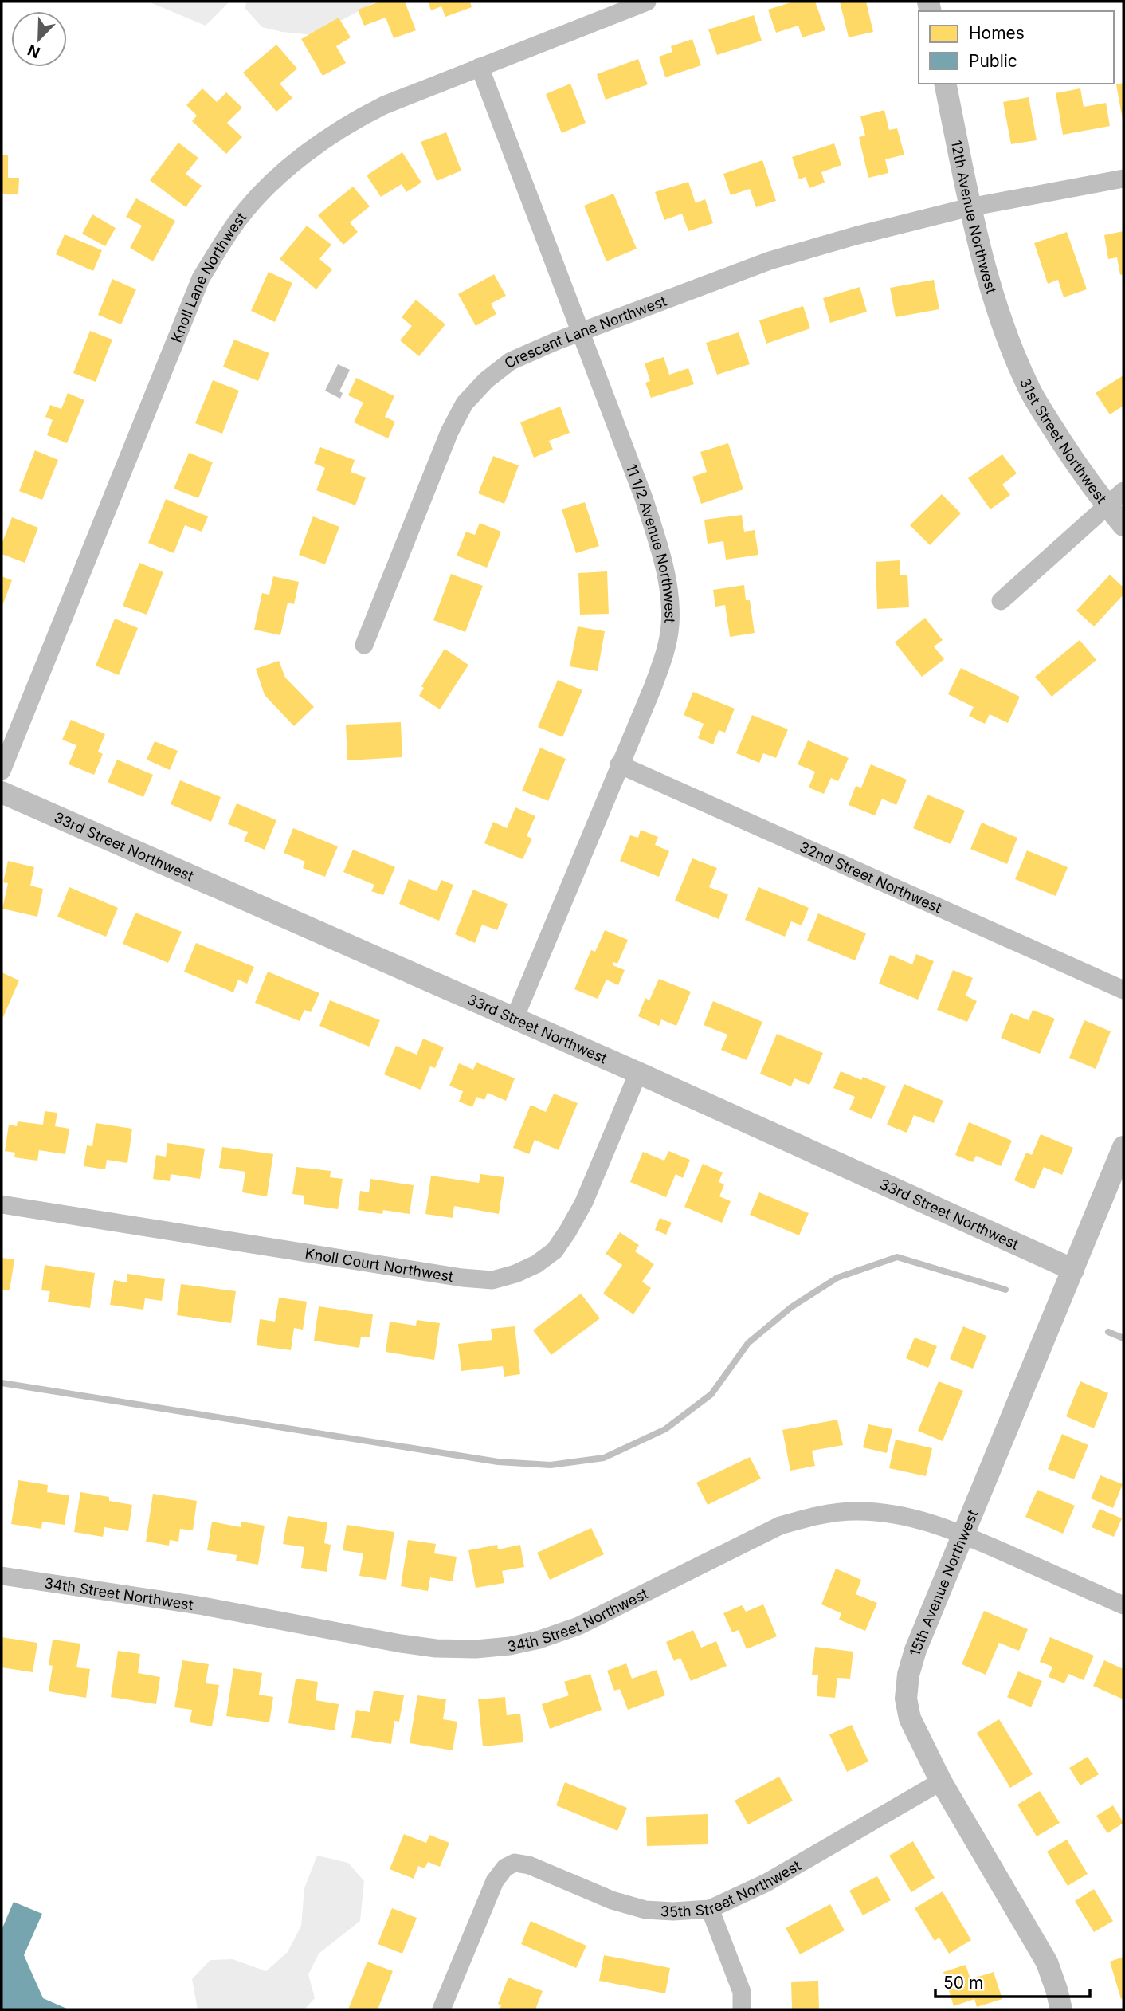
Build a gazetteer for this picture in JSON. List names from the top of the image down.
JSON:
{
  "streets": {
    "street": [
      "12th Avenue Northwest",
      "Knoll Lane Northwest",
      "Crescent Lane Northwest",
      "31st Street Northwest",
      "11 1/2 Avenue Northwest",
      "33rd Street Northwest",
      "32nd Street Northwest",
      "Knoll Court Northwest",
      "15th Avenue Northwest",
      "34th Street Northwest",
      "35th Street Northwest"
    ]
  },
  "crossings": [
    ["12th Avenue Northwest", "Crescent Lane Northwest"],
    ["12th Avenue Northwest", "31st Street Northwest"],
    ["Knoll Lane Northwest", "11 1/2 Avenue Northwest"],
    ["Crescent Lane Northwest", "11 1/2 Avenue Northwest"],
    ["11 1/2 Avenue Northwest", "33rd Street Northwest"],
    ["11 1/2 Avenue Northwest", "32nd Street Northwest"],
    ["33rd Street Northwest", "Knoll Court Northwest"],
    ["33rd Street Northwest", "15th Avenue Northwest"],
    ["15th Avenue Northwest", "34th Street Northwest"],
    ["15th Avenue Northwest", "35th Street Northwest"]
  ],
  "legend": ["Homes", "Public"],
  "scale_bar": "50 m",
  "north": "bottom left"
}
